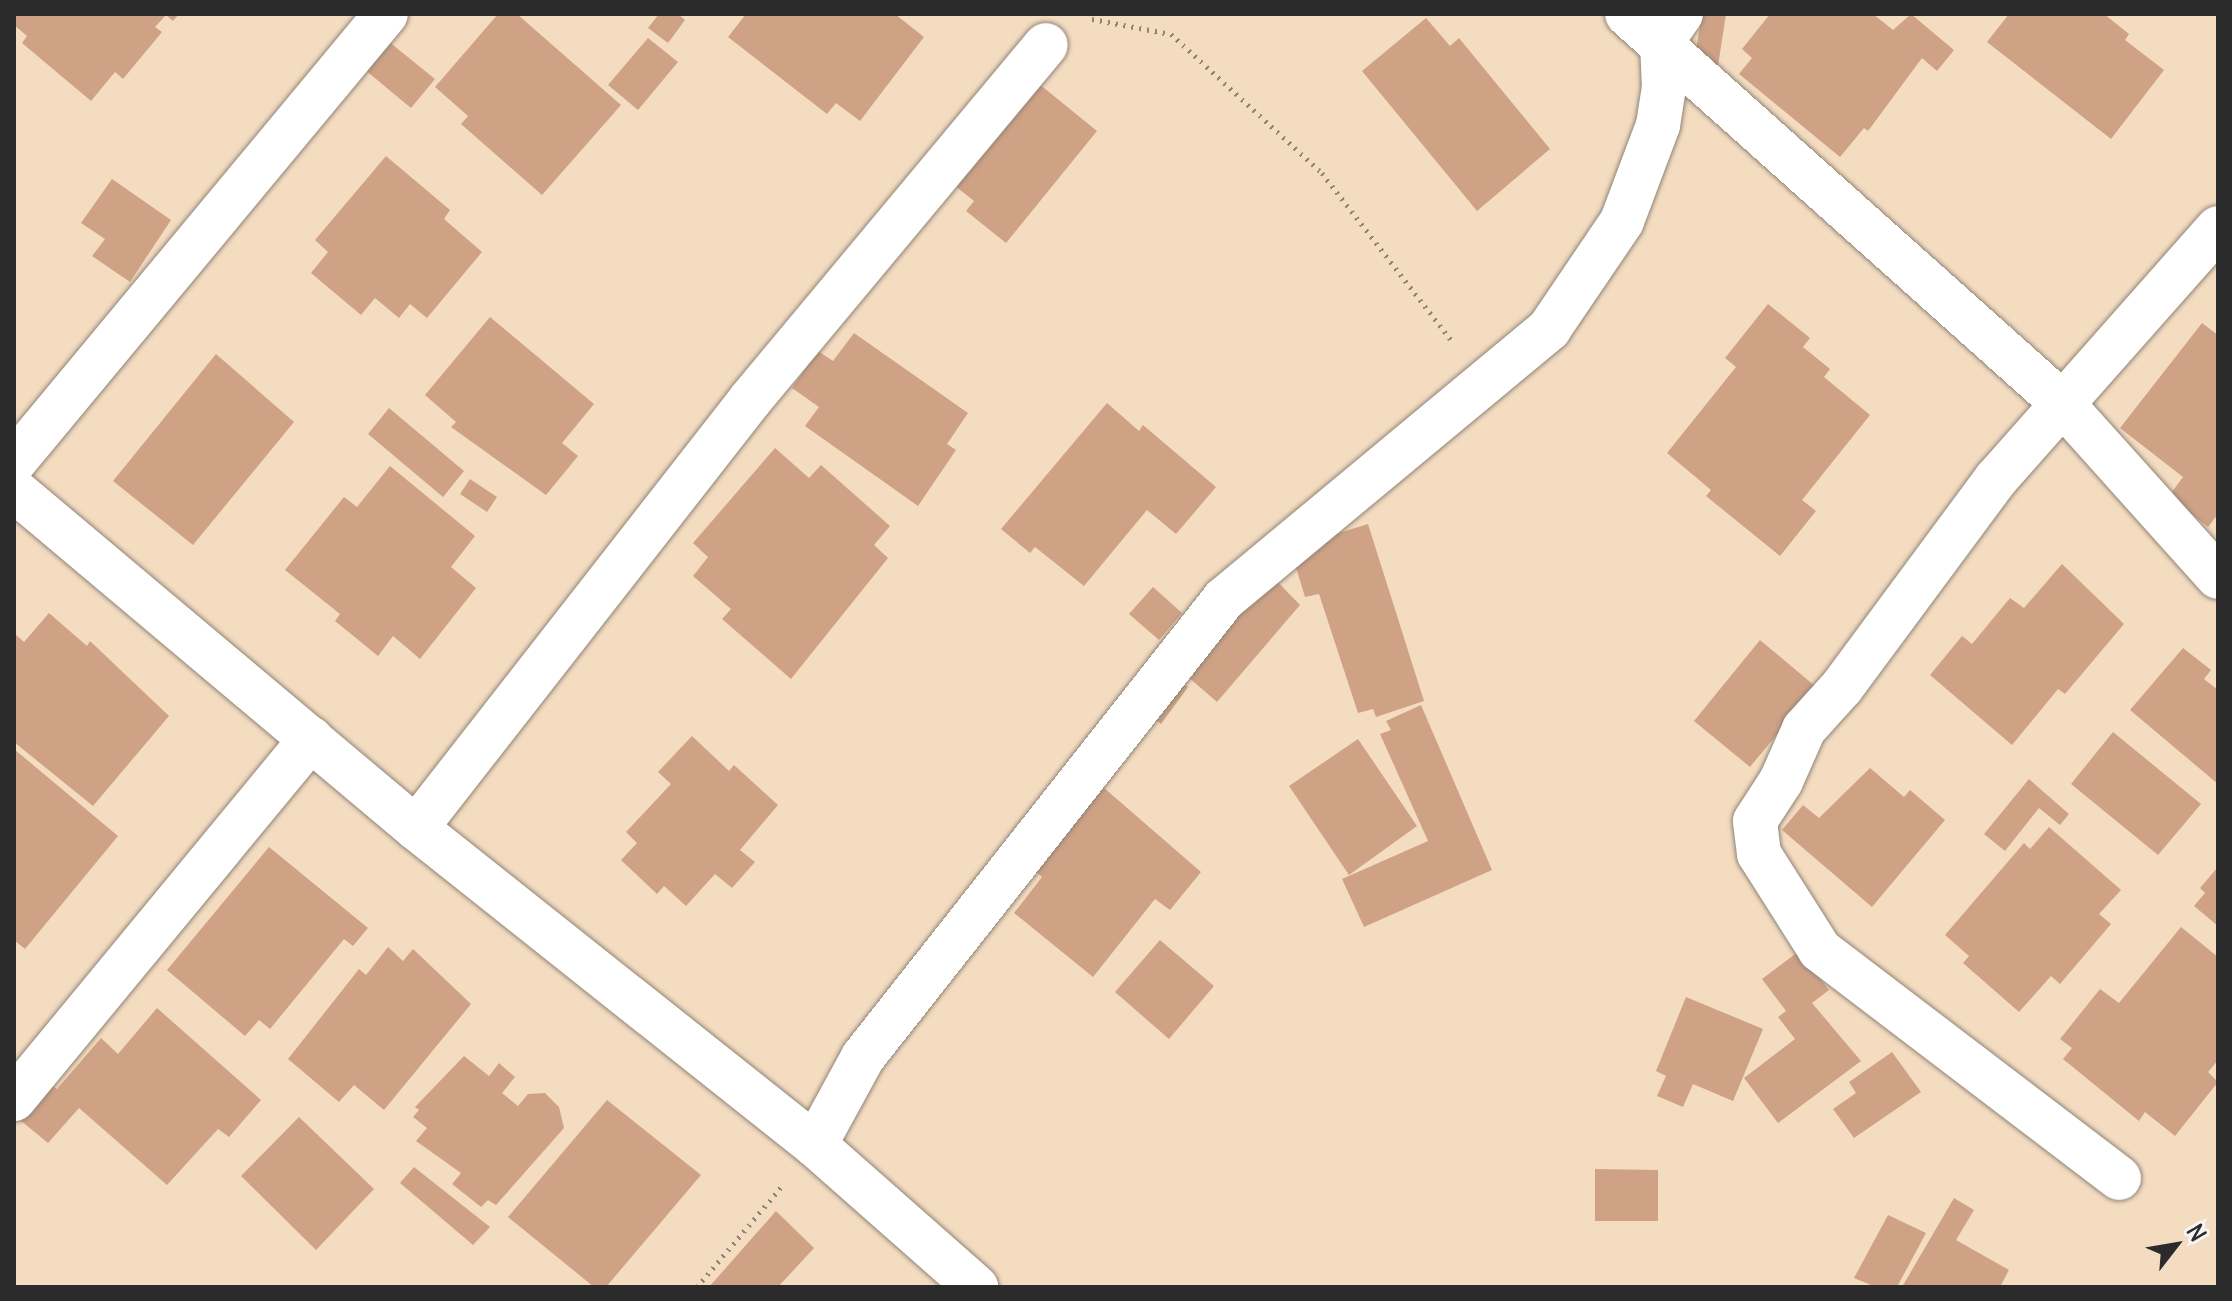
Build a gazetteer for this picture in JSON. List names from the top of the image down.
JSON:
{
  "north": "top right"
}
